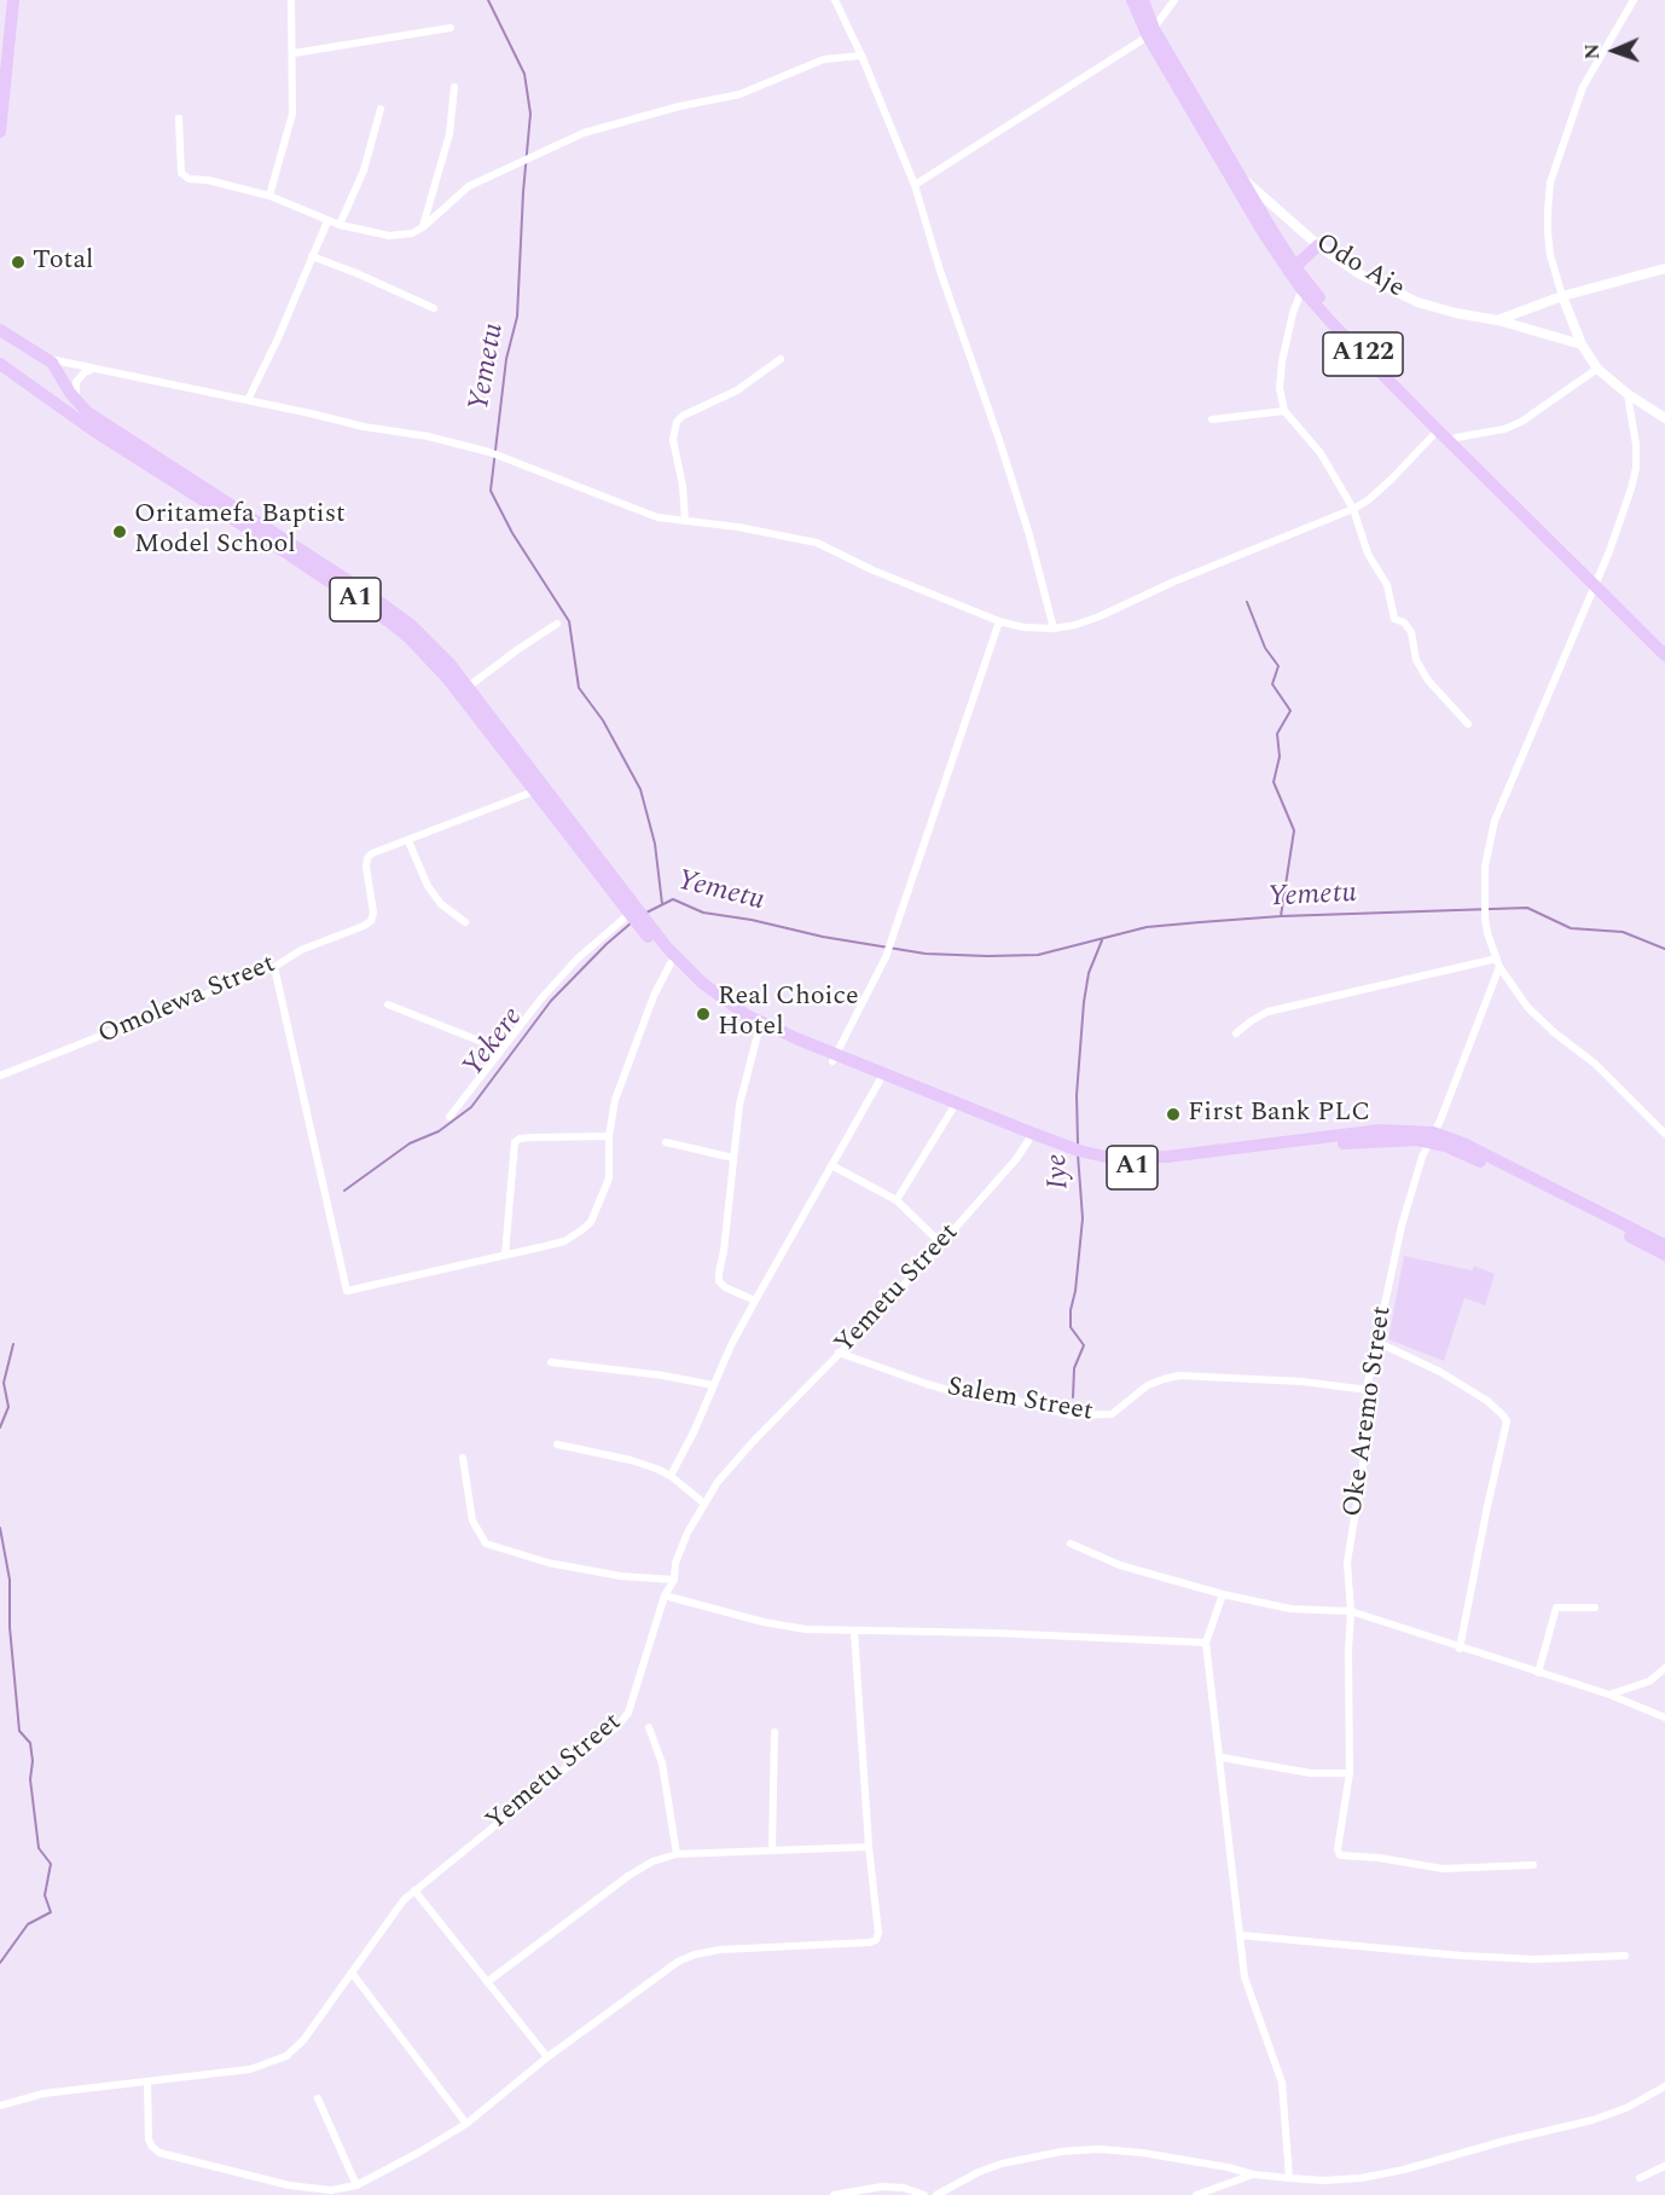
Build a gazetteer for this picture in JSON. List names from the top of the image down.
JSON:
{
  "streets": {
    "highway": ["A122", "A1"],
    "street": [
      "Odo Aje",
      "Omolewa Street",
      "Yemetu Street",
      "Salem Street",
      "Oke Aremo Street"
    ]
  },
  "crossings": [
    ["Odo Aje", "A122"],
    ["A1", "Yemetu Street"],
    ["A1", "Oke Aremo Street"],
    ["Yemetu Street", "Salem Street"],
    ["Salem Street", "Oke Aremo Street"]
  ],
  "water": ["Yemetu", "Yekere", "Iye"],
  "places": [
    "Total",
    "Oritamefa Baptist Model School",
    "Real Choice Hotel",
    "First Bank PLC"
  ],
  "north": "left"
}
